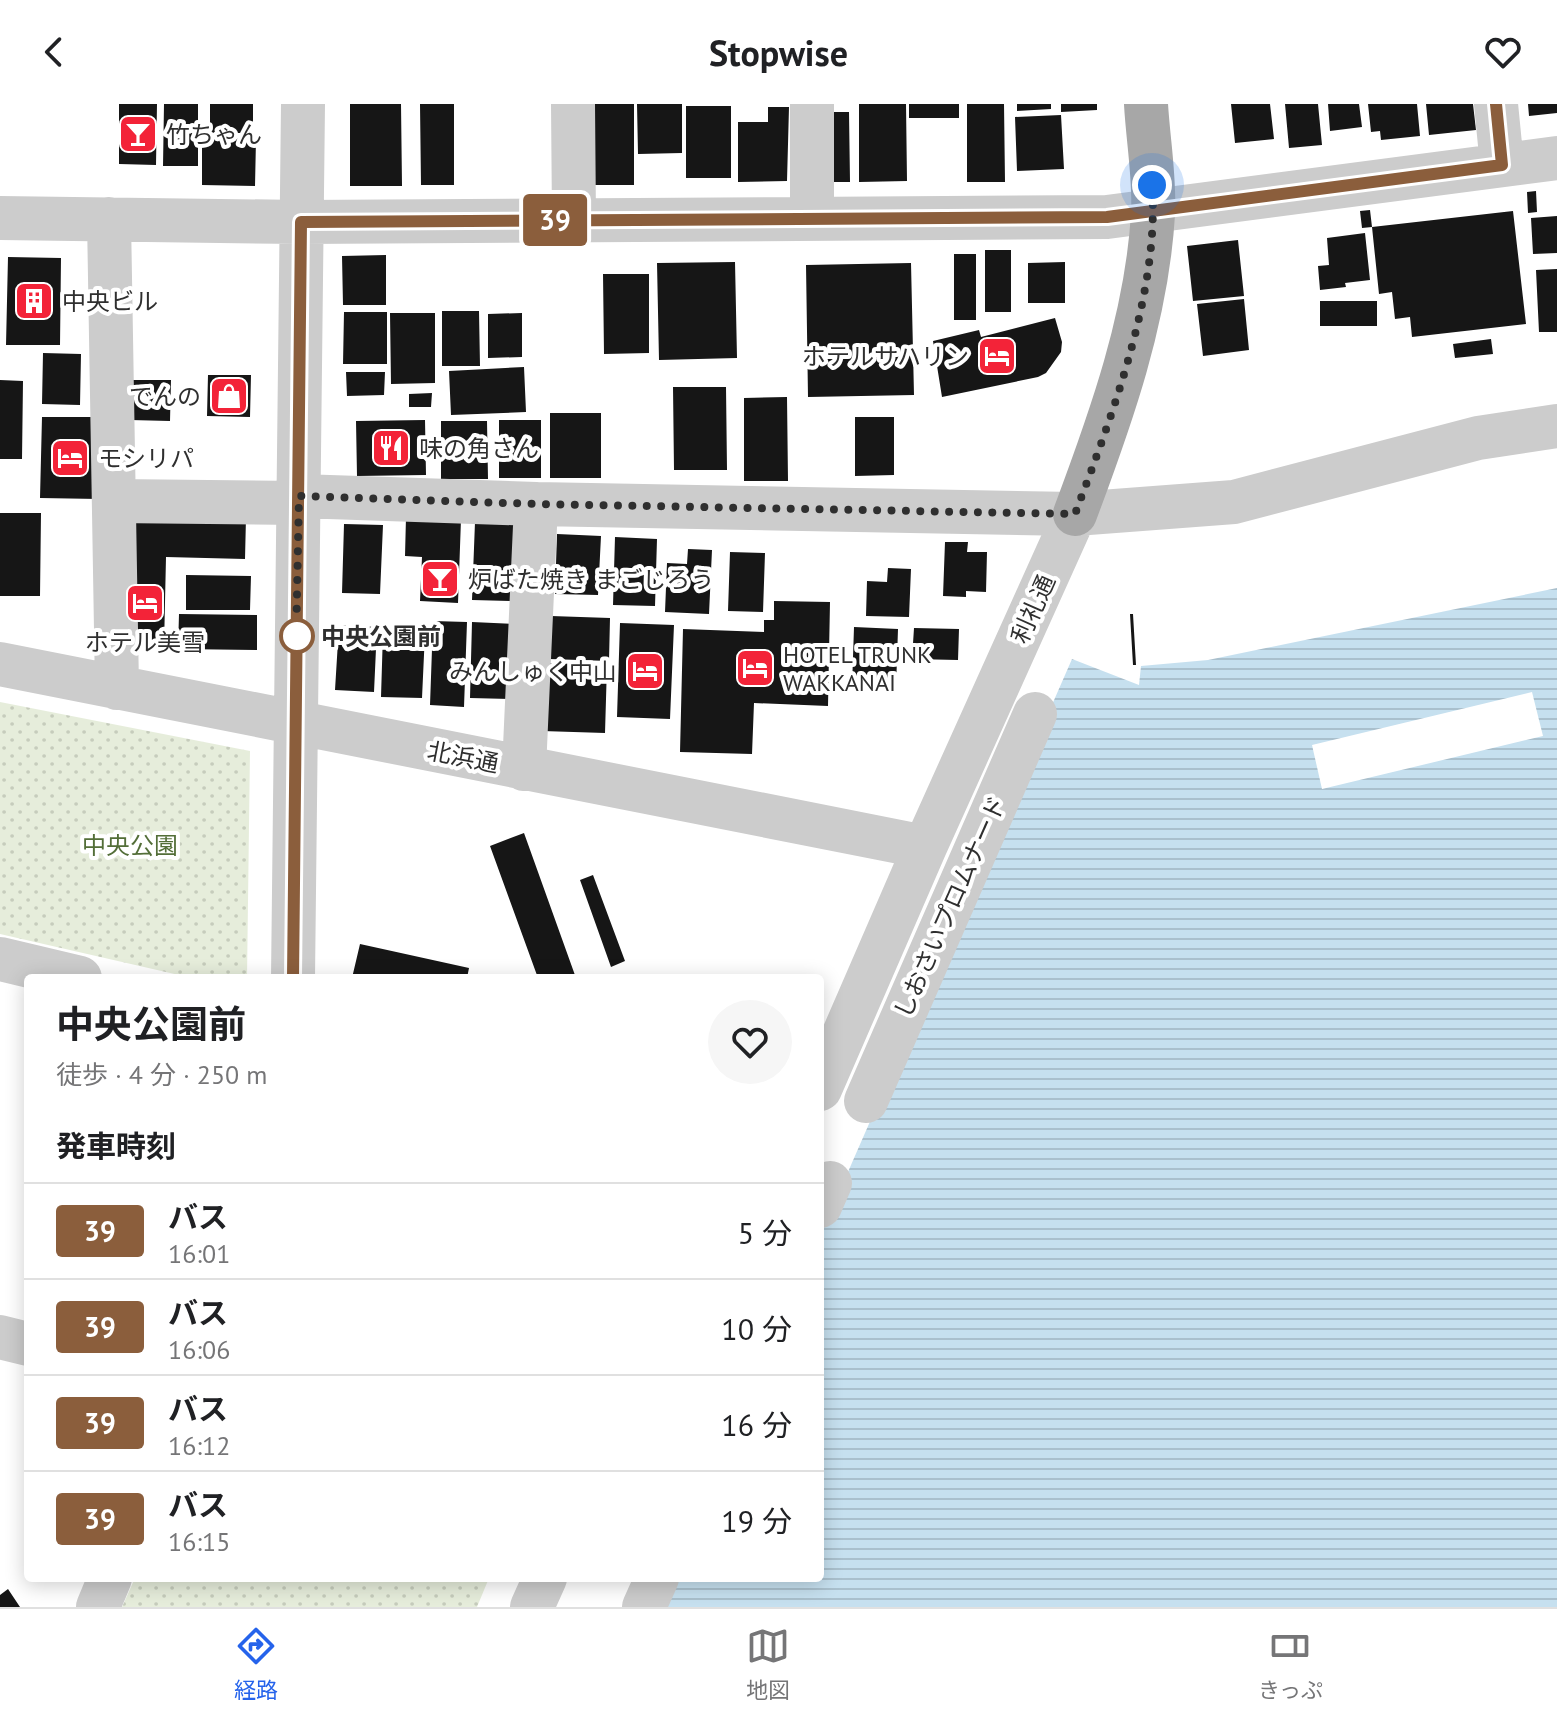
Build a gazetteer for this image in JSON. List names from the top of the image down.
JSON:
{
  "streets": {
    "main road": ["利礼通"],
    "street": ["北浜通", "しおさいプロムナード"]
  },
  "crossings": [
    ["利礼通", "北浜通"]
  ],
  "parks": ["中央公園"],
  "places": {
    "bar": ["竹ちゃん", "炉ばた焼き まごじろう"],
    "building": ["中央ビル"],
    "hotel": [
      "ホテルサハリン",
      "モシリパ",
      "ホテル美雪",
      "HOTEL TRUNK WAKKANAI",
      "みんしゅく中山"
    ],
    "shop": ["でんの"],
    "restaurant": ["味の角さん"],
    "other": ["中央公園前"]
  },
  "lines": ["bus line 39"],
  "page": {
    "header": "Stopwise",
    "on_map": "39",
    "heading": [
      ["中央公園前", "徒歩 · 4 分 · 250 m"],
      "発車時刻"
    ],
    "list": [
      {
        "mark": "39",
        "name": "バス",
        "note": "16:01",
        "value": "5 分"
      },
      {
        "mark": "39",
        "name": "バス",
        "note": "16:06",
        "value": "10 分"
      },
      {
        "mark": "39",
        "name": "バス",
        "note": "16:12",
        "value": "16 分"
      },
      {
        "mark": "39",
        "name": "バス",
        "note": "16:15",
        "value": "19 分"
      }
    ],
    "tabs": ["経路", "地図", "きっぷ"]
  }
}
